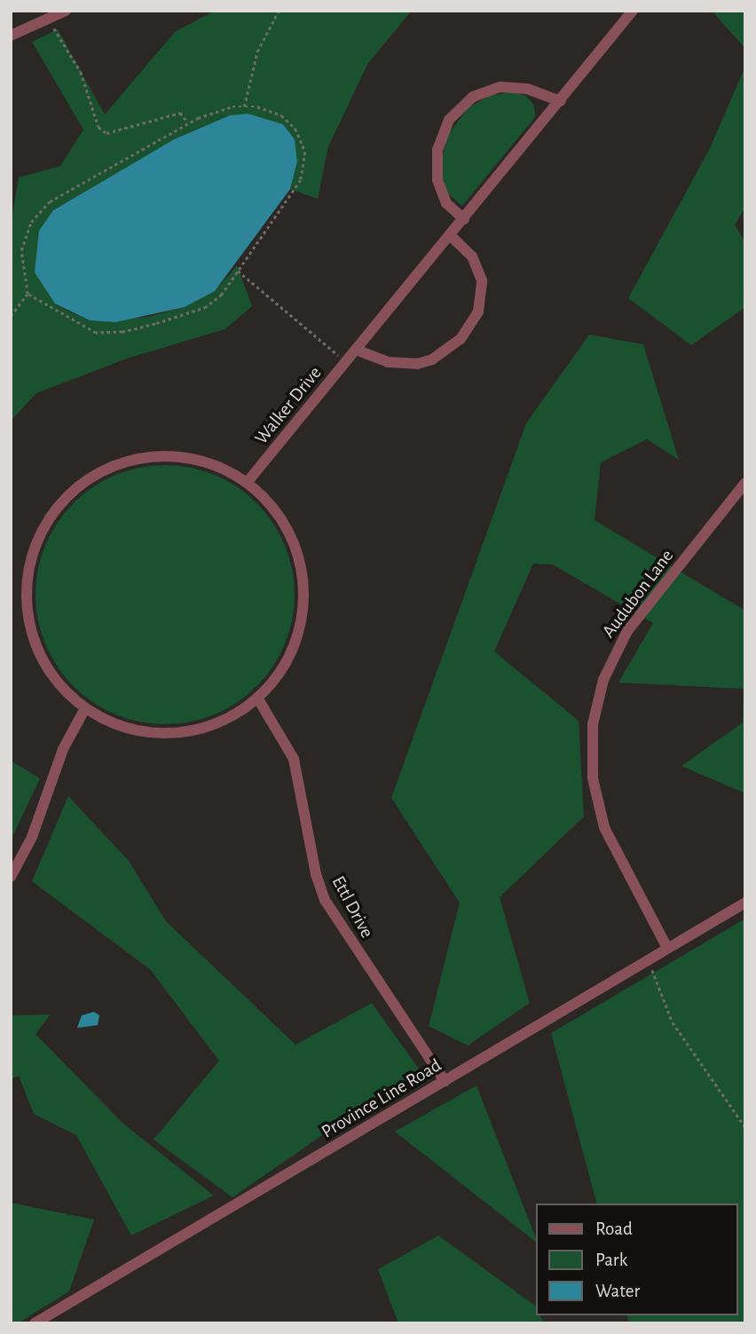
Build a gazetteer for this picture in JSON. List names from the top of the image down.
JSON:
{
  "streets": {
    "street": [
      "Walker Drive",
      "Audubon Lane",
      "Ettl Drive",
      "Province Line Road"
    ]
  },
  "crossings": [
    ["Audubon Lane", "Province Line Road"],
    ["Ettl Drive", "Province Line Road"]
  ],
  "legend": ["Road", "Park", "Water"]
}
